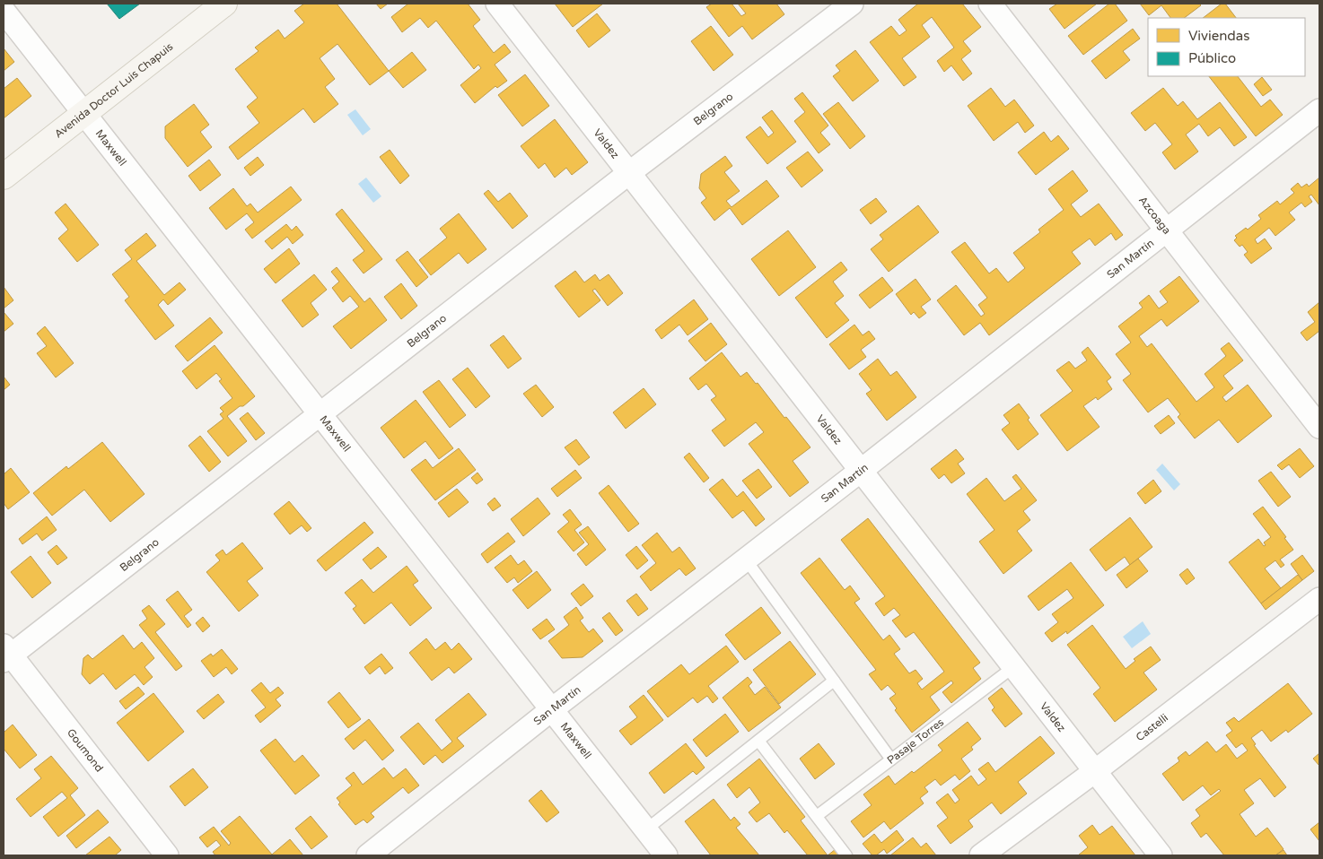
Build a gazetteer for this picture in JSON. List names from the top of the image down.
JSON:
{
  "streets": {
    "main road": ["Avenida Doctor Luis Chapuis"],
    "street": [
      "Belgrano",
      "Valdez",
      "Maxwell",
      "Azcoaga",
      "San Martín",
      "Castelli",
      "Goumond"
    ],
    "lane": ["Pasaje Torres"]
  },
  "crossings": [
    ["Avenida Doctor Luis Chapuis", "Maxwell"],
    ["Belgrano", "Valdez"],
    ["Belgrano", "Maxwell"],
    ["Belgrano", "Goumond"],
    ["Valdez", "San Martín"],
    ["Valdez", "Castelli"],
    ["Valdez", "Pasaje Torres"],
    ["Maxwell", "San Martín"],
    ["Azcoaga", "San Martín"]
  ],
  "legend": ["Viviendas", "Público"]
}
